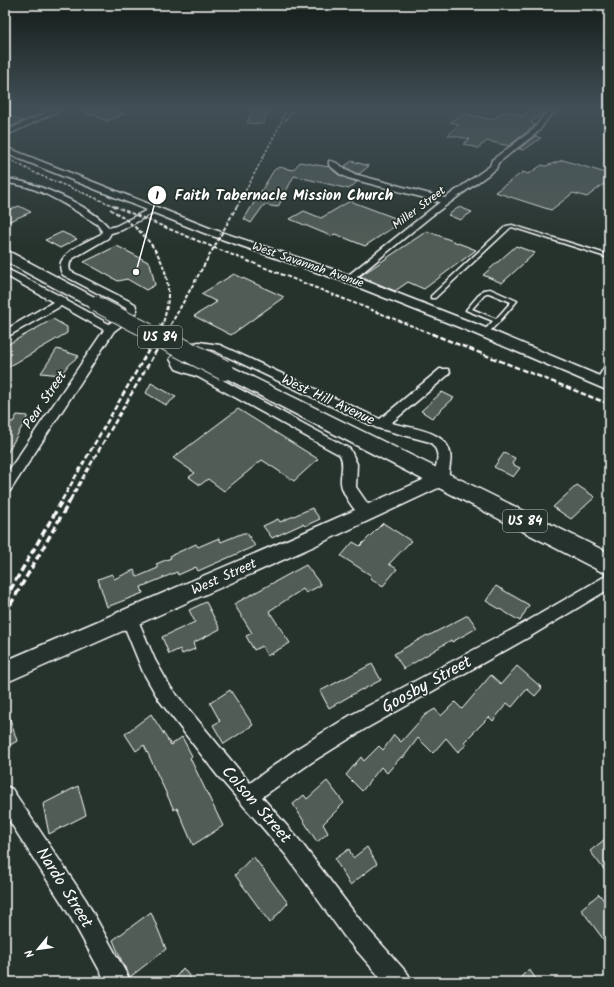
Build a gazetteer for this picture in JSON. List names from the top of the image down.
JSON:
{
  "streets": {
    "highway": ["US 84", "West Hill Avenue"],
    "street": [
      "Miller Street",
      "West Savannah Avenue",
      "Pear Street",
      "West Street",
      "Goosby Street",
      "Colson Street",
      "Nardo Street"
    ]
  },
  "crossings": [
    ["Miller Street", "West Savannah Avenue"],
    ["West Hill Avenue", "West Street"],
    ["West Street", "Colson Street"],
    ["Goosby Street", "Colson Street"]
  ],
  "places": ["Faith Tabernacle Mission Church"],
  "north": "bottom left"
}
